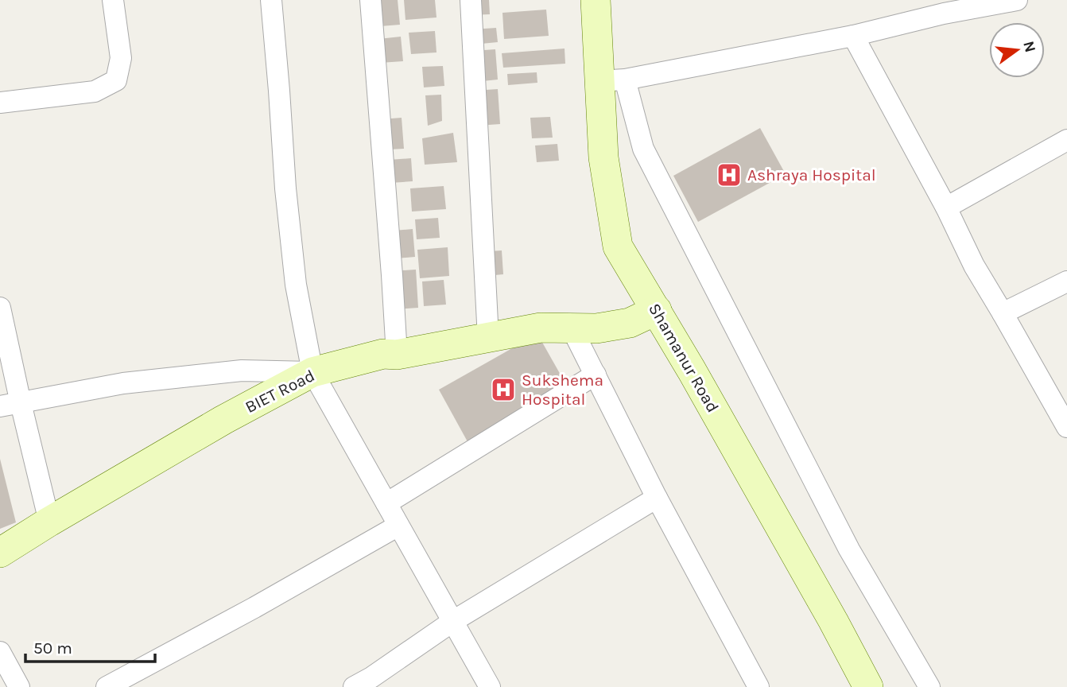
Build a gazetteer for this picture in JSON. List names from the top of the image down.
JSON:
{
  "streets": {
    "main road": ["Shamanur Road", "BIET Road"]
  },
  "crossings": [
    ["Shamanur Road", "BIET Road"]
  ],
  "places": {
    "hospital": ["Ashraya Hospital", "Sukshema Hospital"]
  },
  "scale_bar": "50 m",
  "north": "right"
}
